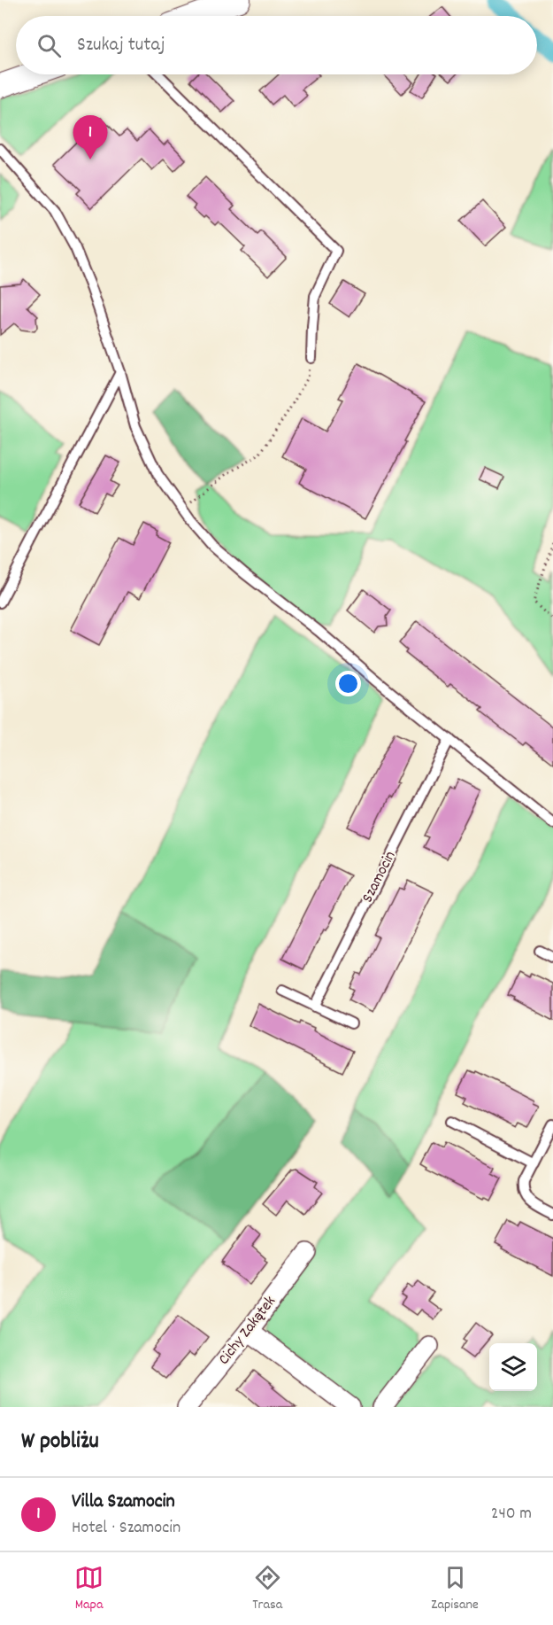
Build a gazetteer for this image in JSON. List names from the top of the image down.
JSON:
{
  "streets": {
    "street": ["Cichy Zakątek"],
    "lane": ["Szamocin"]
  },
  "page": {
    "search": "Szukaj tutaj",
    "pins": "1",
    "heading": "W pobliżu",
    "list": [
      {
        "mark": "1",
        "name": "Villa Szamocin",
        "note": "Hotel · Szamocin",
        "value": "240 m"
      }
    ],
    "nav": ["Mapa", "Trasa", "Zapisane"]
  }
}
